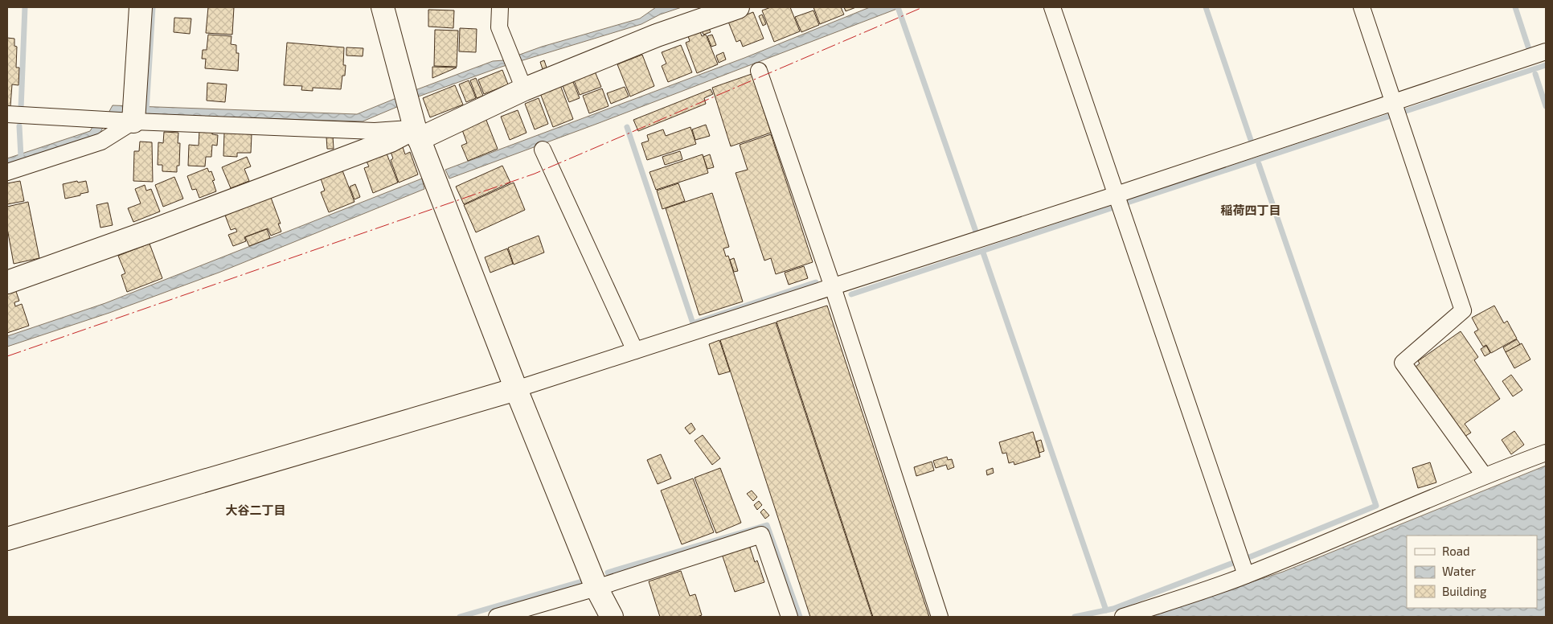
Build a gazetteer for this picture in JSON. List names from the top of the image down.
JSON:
{
  "districts": ["稲荷四丁目", "大谷二丁目"],
  "legend": ["Road", "Water", "Building"]
}
